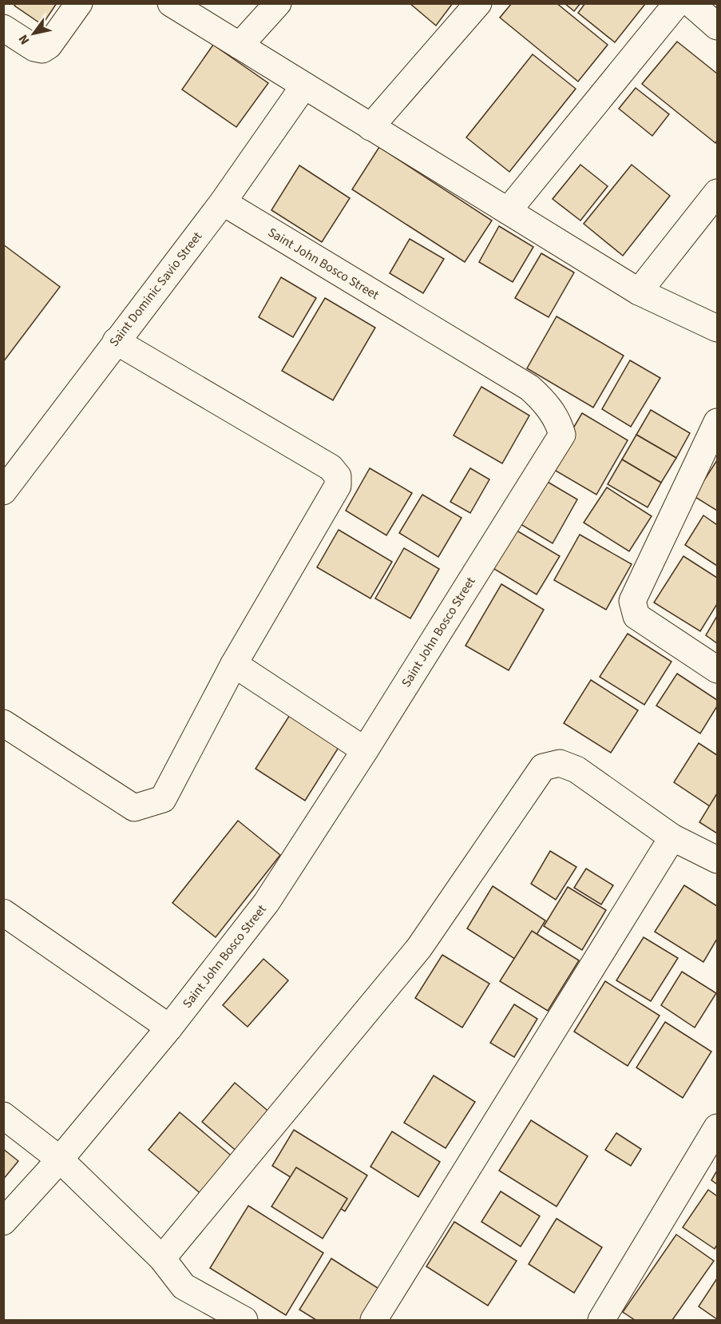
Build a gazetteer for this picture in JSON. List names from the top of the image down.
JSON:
{
  "streets": {
    "street": ["Saint John Bosco Street", "Saint Dominic Savio Street"]
  },
  "crossings": [
    ["Saint John Bosco Street", "Saint Dominic Savio Street"]
  ],
  "north": "bottom left"
}
